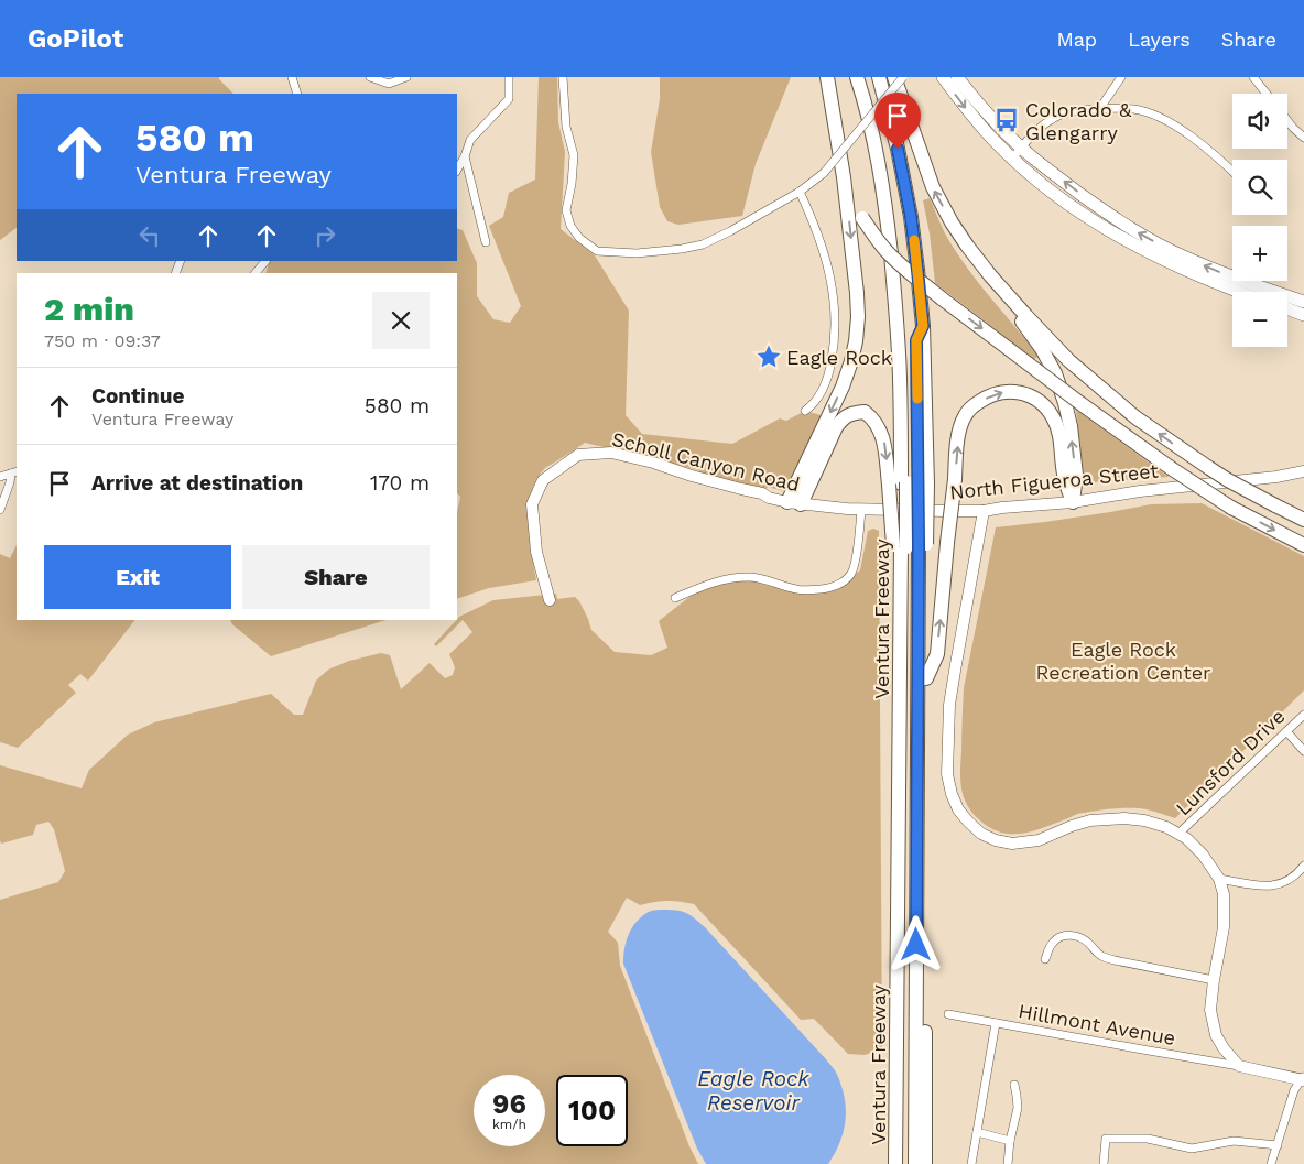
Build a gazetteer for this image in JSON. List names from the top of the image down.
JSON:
{
  "streets": {
    "highway": ["Ventura Freeway"],
    "street": [
      "Scholl Canyon Road",
      "North Figueroa Street",
      "Lunsford Drive",
      "Hillmont Avenue"
    ]
  },
  "crossings": [
    ["Scholl Canyon Road", "North Figueroa Street"]
  ],
  "water": ["Eagle Rock Reservoir"],
  "parks": ["Eagle Rock Recreation Center"],
  "places": {
    "bus stop": ["Colorado & Glengarry"],
    "place": ["Eagle Rock"]
  },
  "page": {
    "header": "GoPilot",
    "nav": ["Map", "Layers", "Share"],
    "map_buttons": ["+", "−"],
    "turn": ["580 m", "Ventura Freeway"],
    "heading": ["2 min", "750 m · 09:37"],
    "list": [
      {
        "name": "Continue",
        "note": "Ventura Freeway",
        "value": "580 m"
      },
      {
        "name": "Arrive at destination",
        "value": "170 m"
      }
    ],
    "buttons": ["Exit", "Share"],
    "speed": "96 km/h",
    "limit": "100"
  }
}
